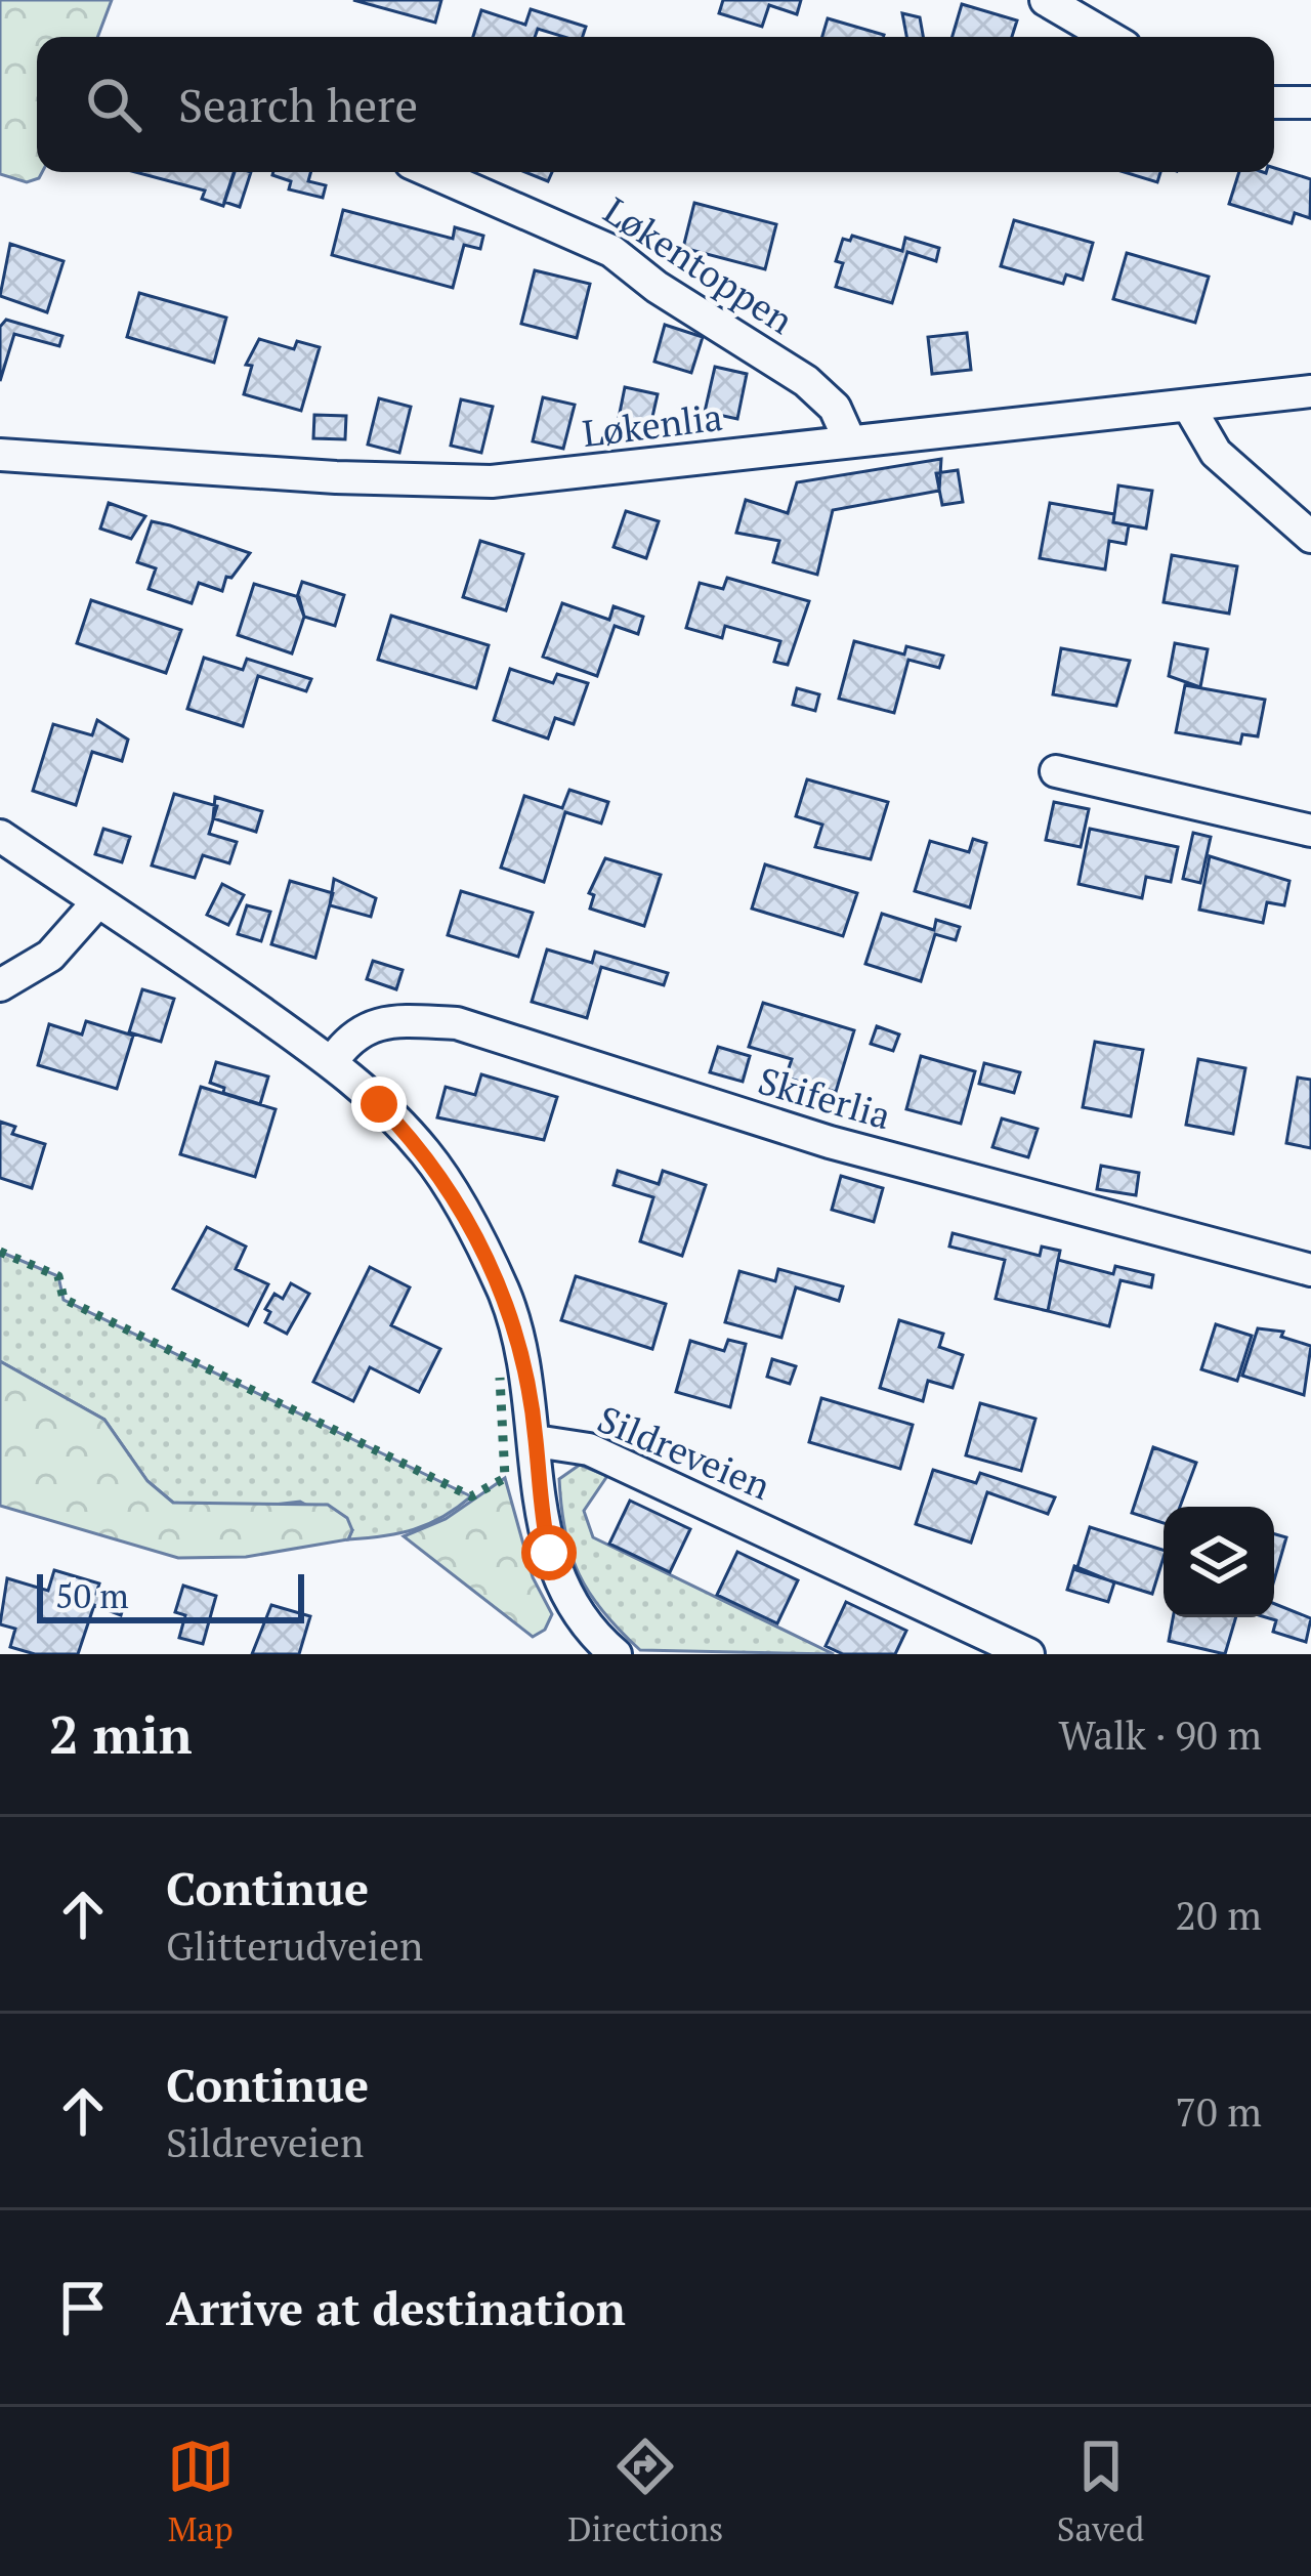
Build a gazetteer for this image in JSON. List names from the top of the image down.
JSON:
{
  "streets": {
    "street": [
      "Løkentoppen",
      "Løkenlia",
      "Skiferlia",
      "Sildreveien"
    ]
  },
  "crossings": [
    ["Løkentoppen", "Løkenlia"]
  ],
  "scale_bar": "50 m",
  "page": {
    "search": "Search here",
    "scale": "50 m",
    "heading": ["2 min", "Walk · 90 m"],
    "list": [
      ["Continue", "Glitterudveien", "20 m"],
      ["Continue", "Sildreveien", "70 m"],
      "Arrive at destination"
    ],
    "nav": ["Map", "Directions", "Saved"]
  }
}
